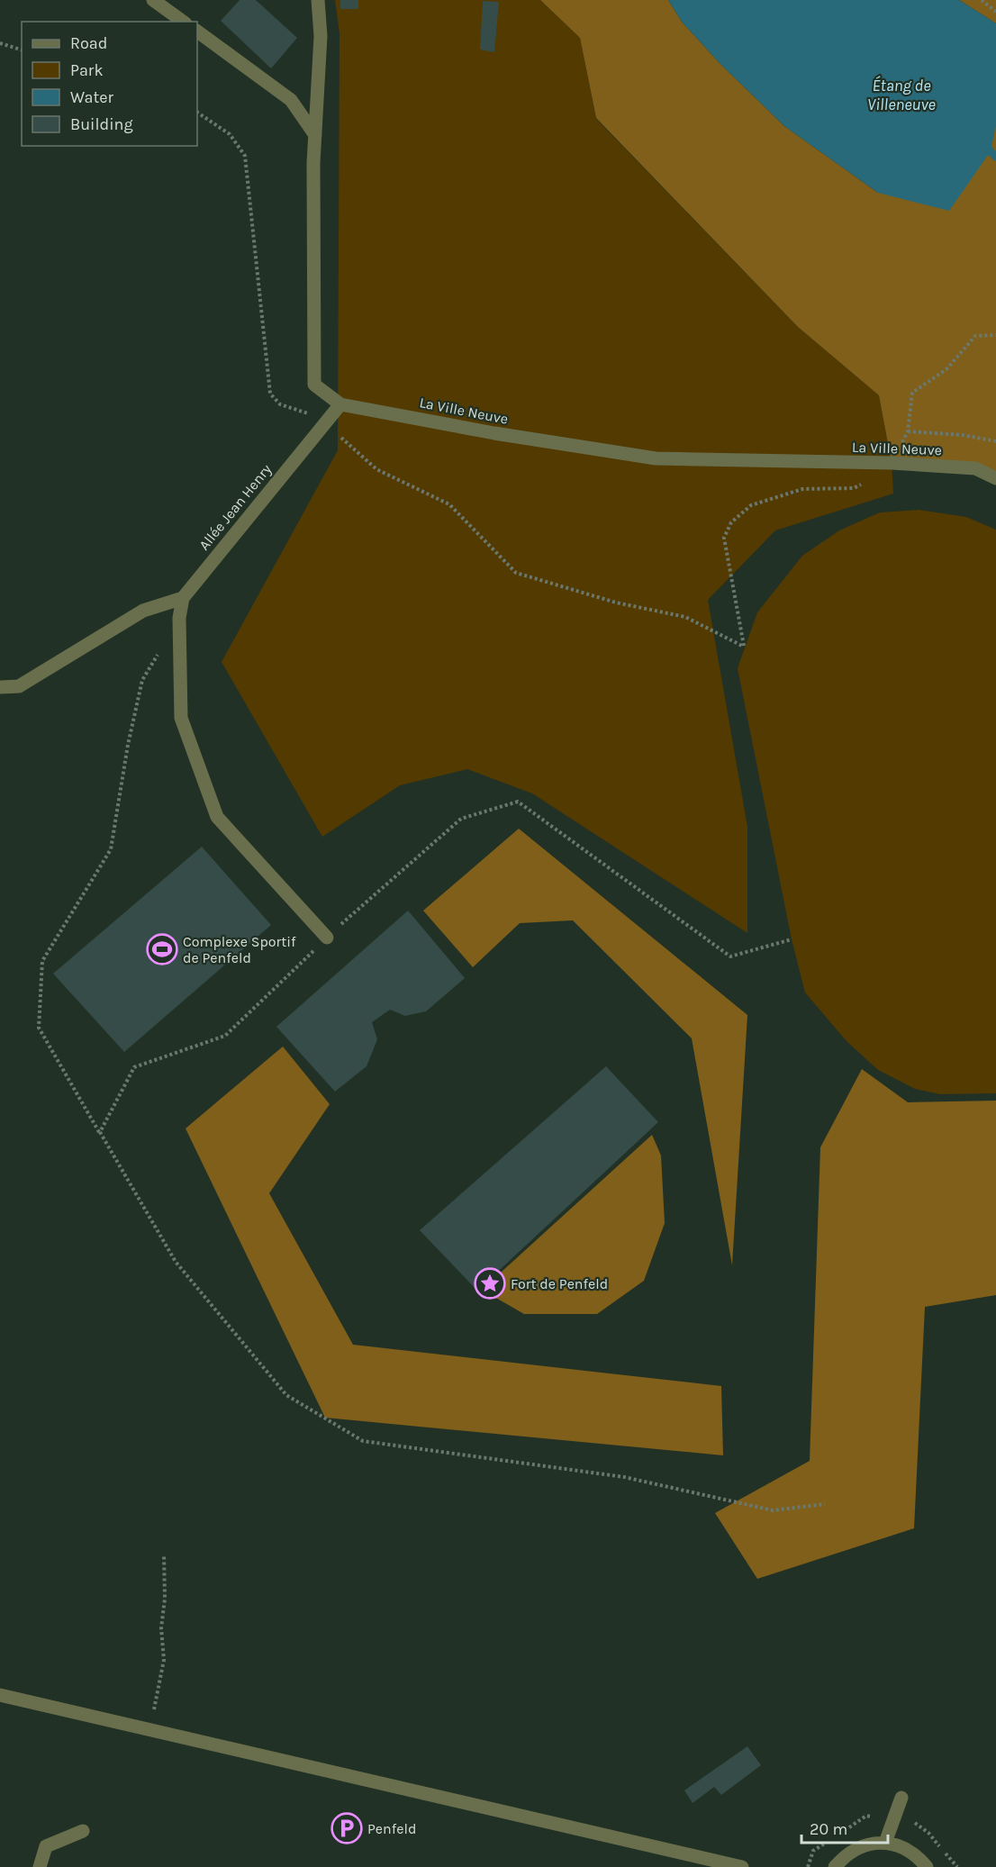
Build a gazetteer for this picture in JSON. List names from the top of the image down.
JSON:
{
  "streets": {
    "street": ["La Ville Neuve", "Allée Jean Henry"]
  },
  "crossings": [
    ["La Ville Neuve", "Allée Jean Henry"]
  ],
  "water": ["Étang de Villeneuve"],
  "places": {
    "sports": ["Complexe Sportif de Penfeld"],
    "place": ["Fort de Penfeld"],
    "parking": ["Penfeld"]
  },
  "legend": [
    "Road",
    "Park",
    "Water",
    "Building"
  ],
  "scale_bar": "20 m"
}
